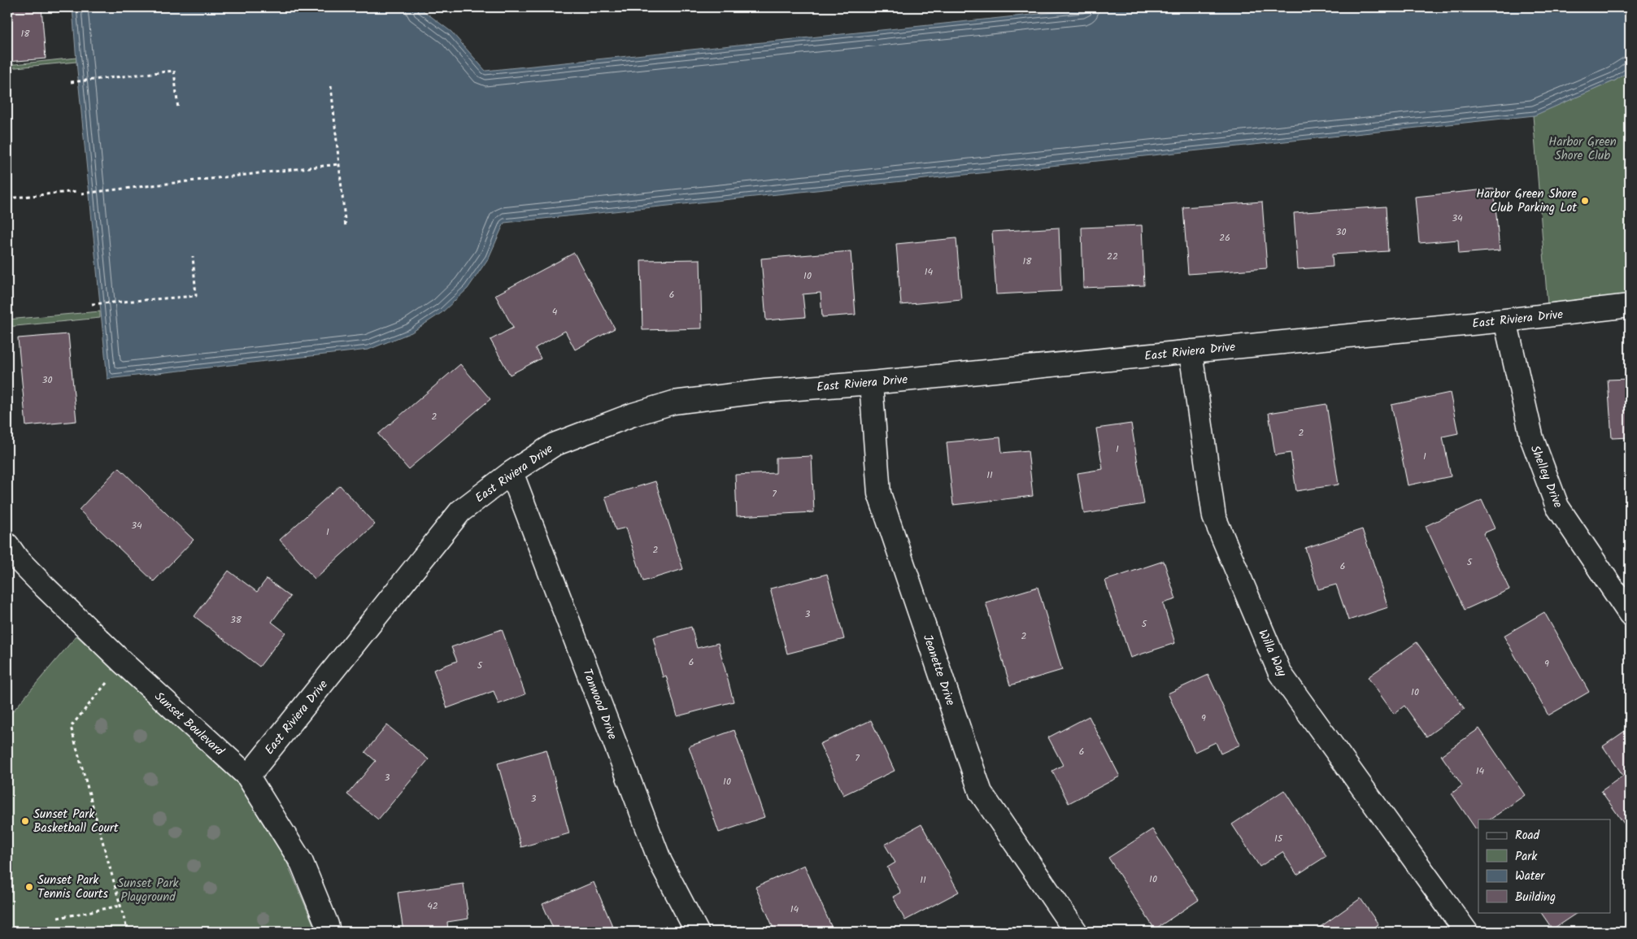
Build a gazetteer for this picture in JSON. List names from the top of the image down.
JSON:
{
  "streets": {
    "street": [
      "East Riviera Drive",
      "Shelley Drive",
      "Willa Way",
      "Jeanette Drive",
      "Tanwood Drive",
      "Sunset Boulevard"
    ]
  },
  "crossings": [
    ["East Riviera Drive", "Shelley Drive"],
    ["East Riviera Drive", "Willa Way"],
    ["East Riviera Drive", "Jeanette Drive"],
    ["East Riviera Drive", "Tanwood Drive"],
    ["East Riviera Drive", "Sunset Boulevard"]
  ],
  "parks": ["Harbor Green Shore Club", "Sunset Park Playground"],
  "places": ["Harbor Green Shore Club Parking Lot", "Sunset Park Basketball Court", "Sunset Park Tennis Courts"],
  "house_numbers": [
    "18",
    "34",
    "30",
    "26",
    "22",
    "18",
    "14",
    "10",
    "6",
    "4",
    "30",
    "2",
    "2",
    "1",
    "1",
    "11",
    "7",
    "34",
    "1",
    "2",
    "5",
    "6",
    "3",
    "38",
    "5",
    "2",
    "6",
    "9",
    "5",
    "10",
    "9",
    "6",
    "7",
    "14",
    "3",
    "10",
    "3",
    "15",
    "10",
    "11",
    "42",
    "14"
  ],
  "legend": [
    "Road",
    "Park",
    "Water",
    "Building"
  ]
}
